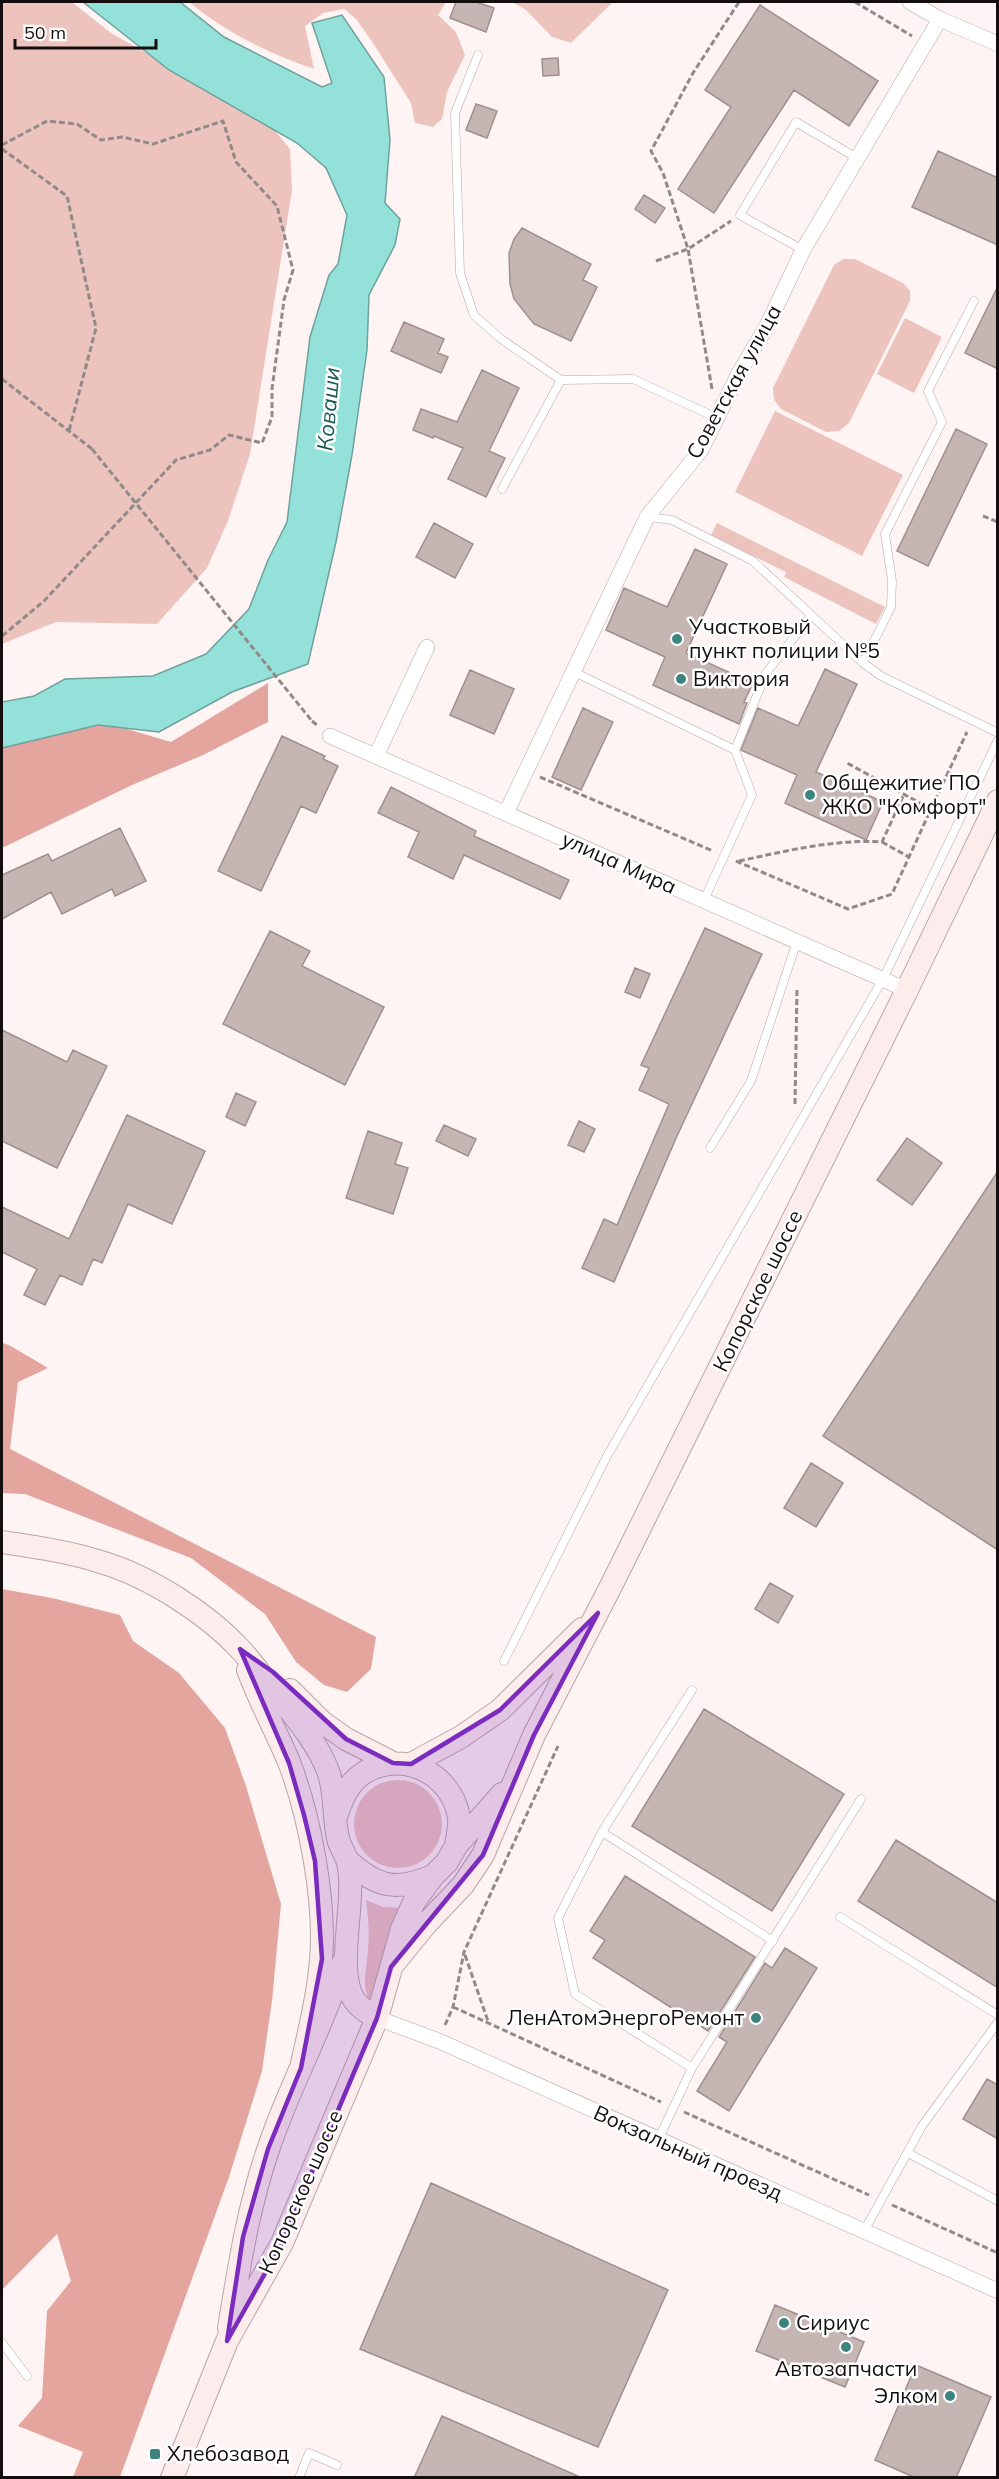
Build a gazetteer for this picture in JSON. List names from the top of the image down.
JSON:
{
  "streets": {
    "main road": ["Копорское шоссе"],
    "street": ["Советская улица", "улица Мира", "Вокзальный проезд"]
  },
  "crossings": [
    ["Советская улица", "улица Мира"],
    ["улица Мира", "Копорское шоссе"],
    ["Копорское шоссе", "Вокзальный проезд"]
  ],
  "water": ["Коваши"],
  "places": {
    "other": [
      "Участковый пункт полиции №5",
      "Виктория",
      "Общежитие ПО ЖКО \"Комфорт\"",
      "ЛенАтомЭнергоРемонт",
      "Сириус",
      "Автозапчасти",
      "Элком"
    ],
    "transit": ["Хлебозавод"]
  },
  "scale_bar": "50 m"
}
